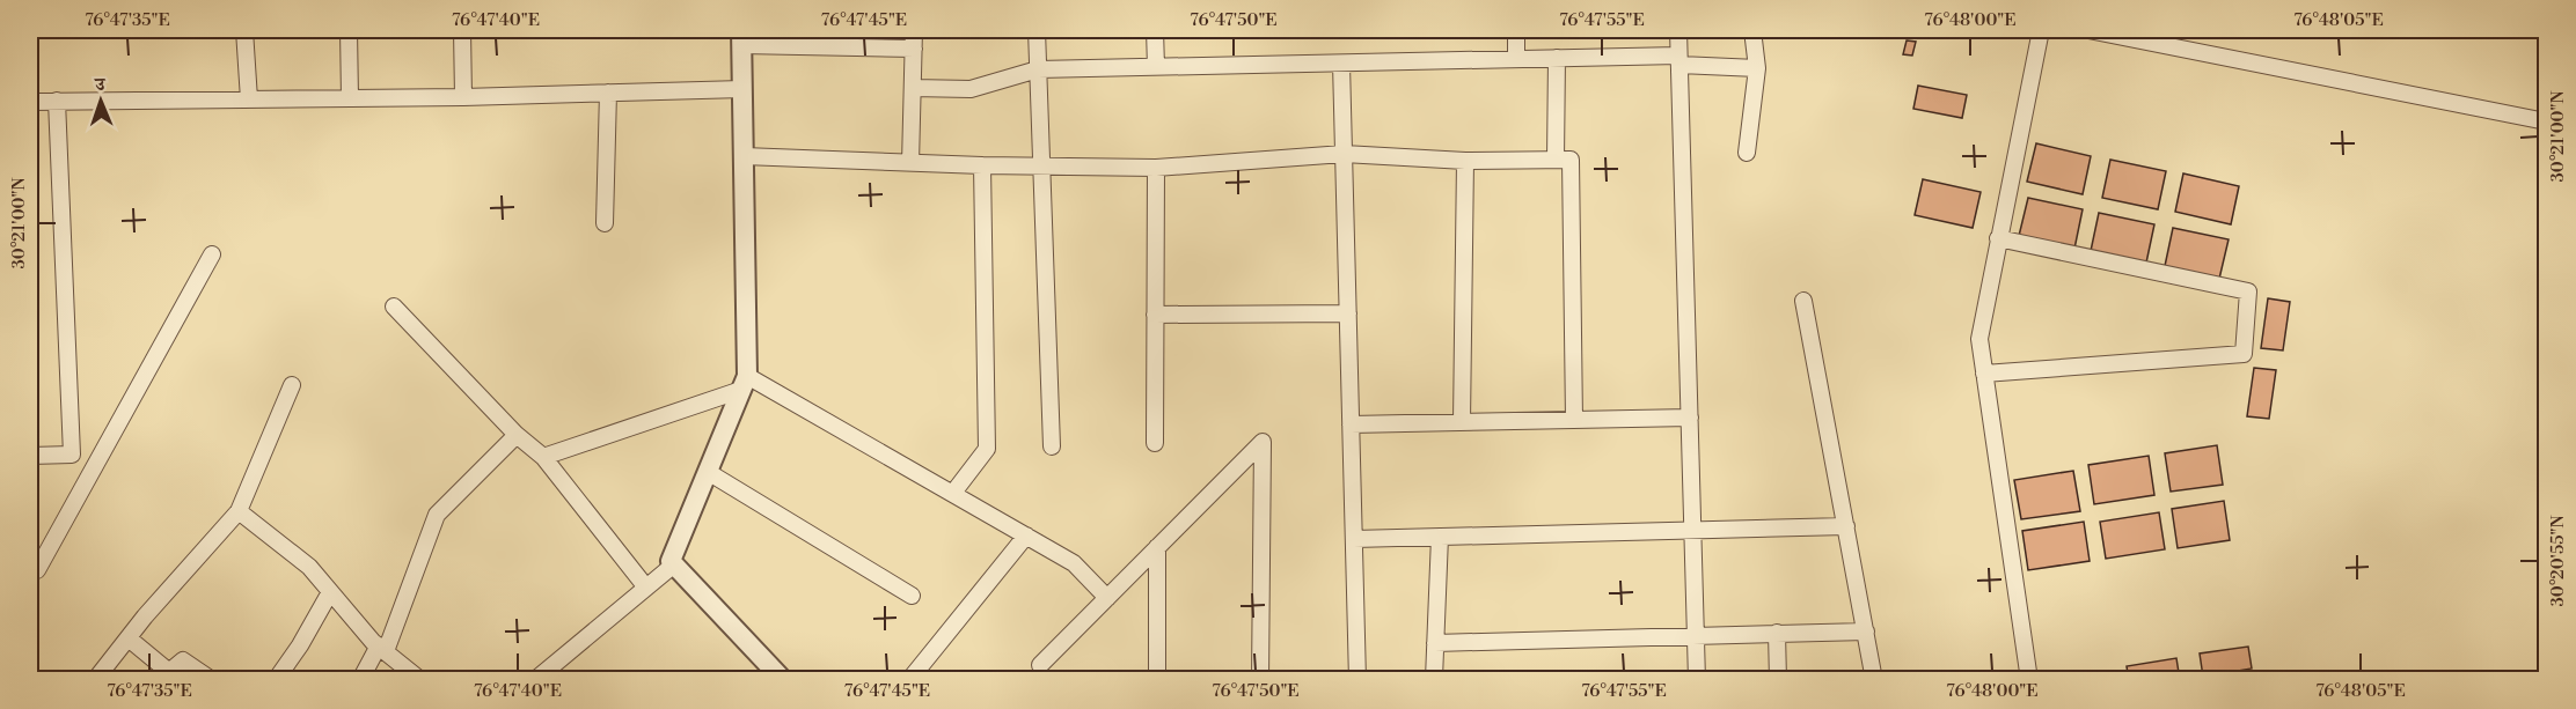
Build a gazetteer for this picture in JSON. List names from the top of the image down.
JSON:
{
  "north": "top",
  "coordinates": [
    "76°47'35\"E",
    "76°47'40\"E",
    "76°47'45\"E",
    "76°47'50\"E",
    "76°47'55\"E",
    "76°48'00\"E",
    "76°48'05\"E",
    "30°21'00\"N",
    "30°20'55\"N"
  ]
}
